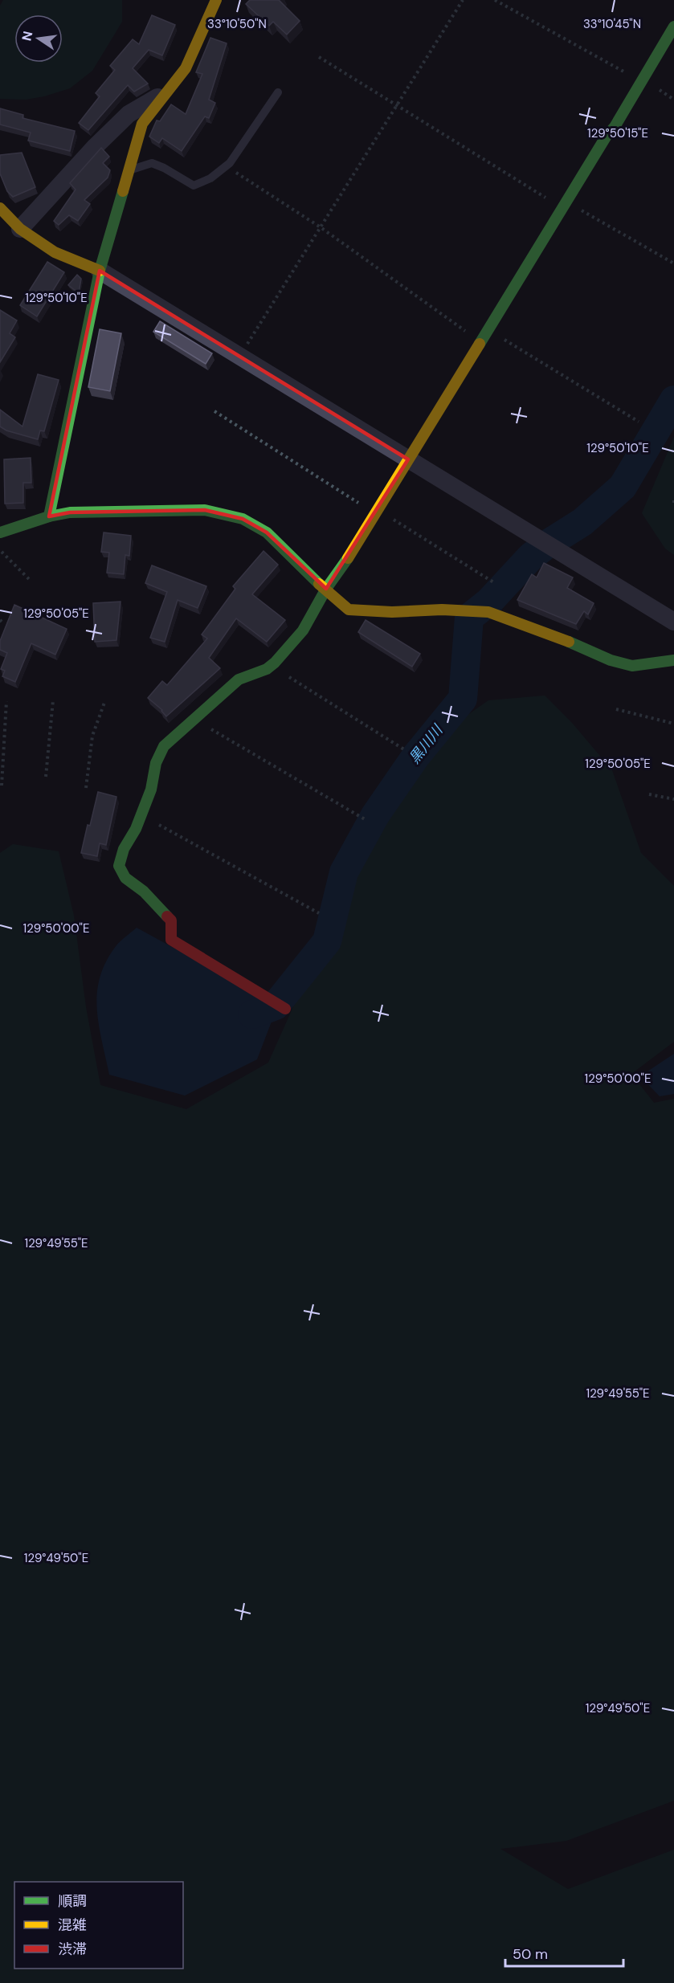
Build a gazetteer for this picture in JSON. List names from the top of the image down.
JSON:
{
  "water": ["黒川川"],
  "legend": ["順調", "混雑", "渋滞"],
  "scale_bar": "50 m",
  "north": "left",
  "coordinates": [
    "33°10'50\"N",
    "33°10'45\"N",
    "129°50'15\"E",
    "129°50'10\"E",
    "129°50'05\"E",
    "129°50'00\"E",
    "129°49'55\"E",
    "129°49'50\"E"
  ]
}
